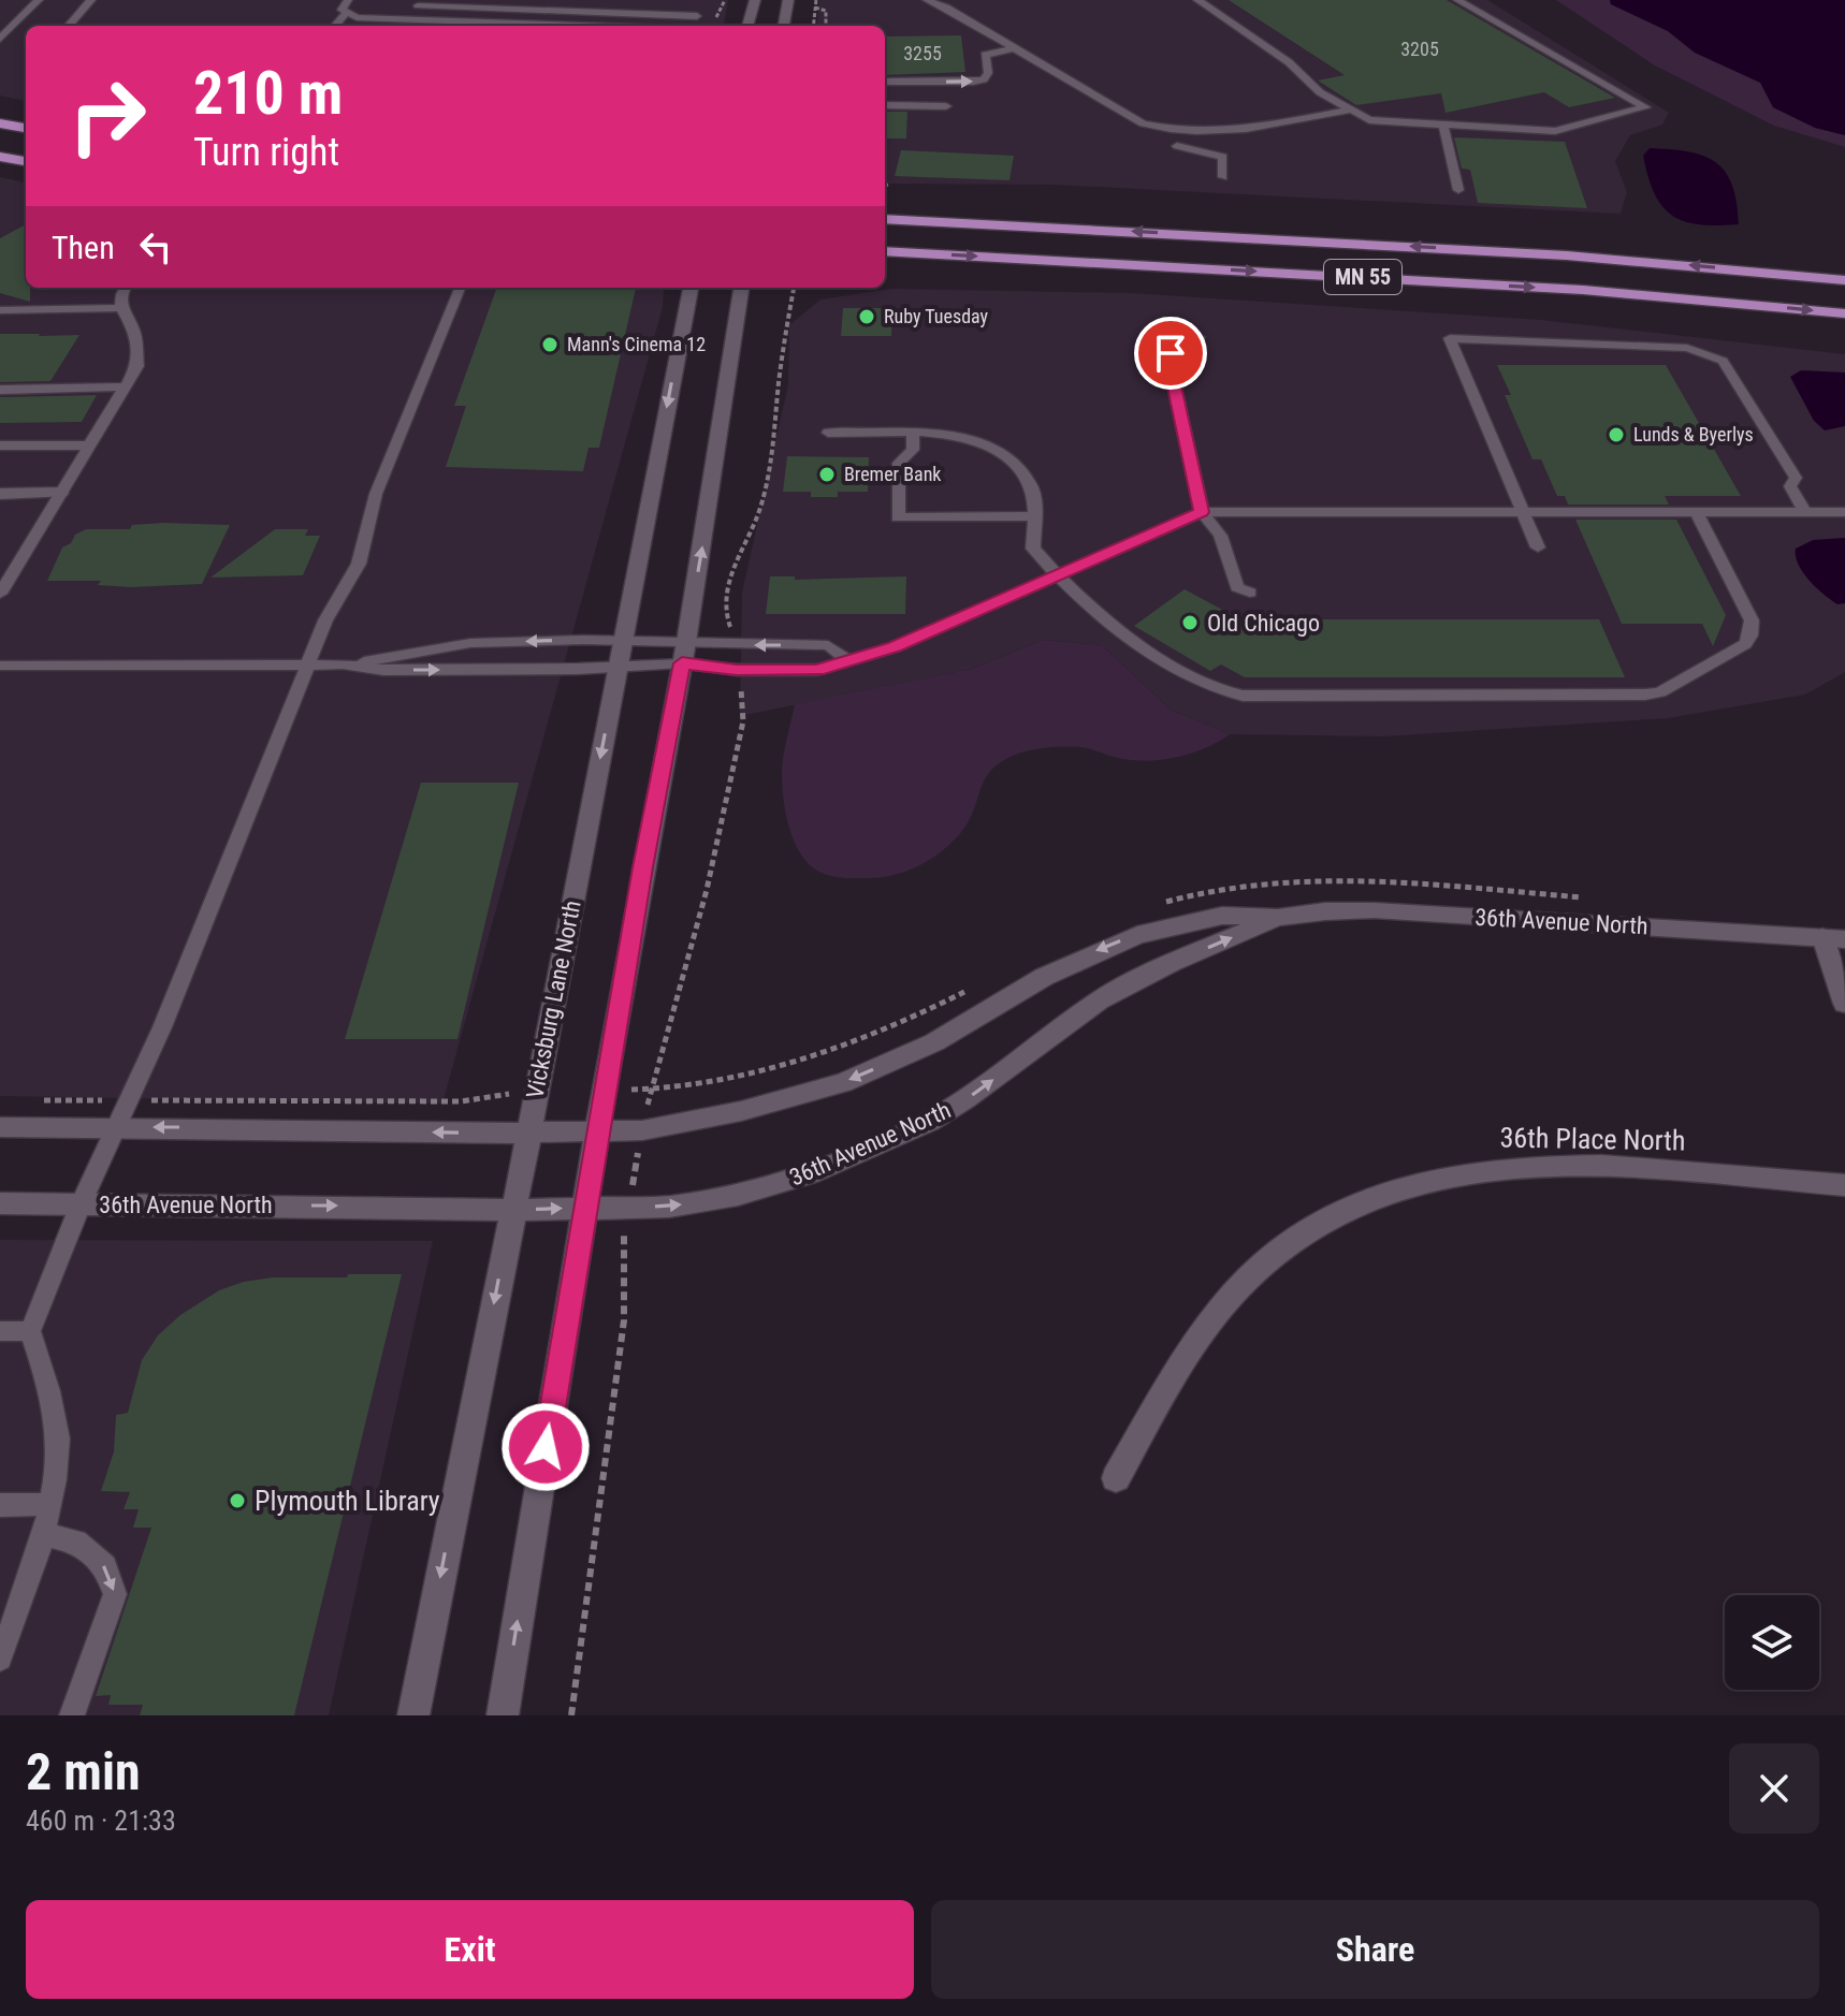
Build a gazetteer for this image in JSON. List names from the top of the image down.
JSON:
{
  "streets": {
    "main road": [
      "MN 55",
      "36th Avenue North",
      "Vicksburg Lane North",
      "36th Place North"
    ]
  },
  "crossings": [
    ["36th Avenue North", "Vicksburg Lane North"]
  ],
  "places": [
    "Ruby Tuesday",
    "Mann's Cinema 12",
    "Lunds & Byerlys",
    "Bremer Bank",
    "Old Chicago",
    "Plymouth Library"
  ],
  "house_numbers": ["3205", "3255"],
  "page": {
    "turn": ["210 m", "Turn right"],
    "then": "Then",
    "heading": ["2 min", "460 m · 21:33"],
    "buttons": ["Exit", "Share"]
  }
}
